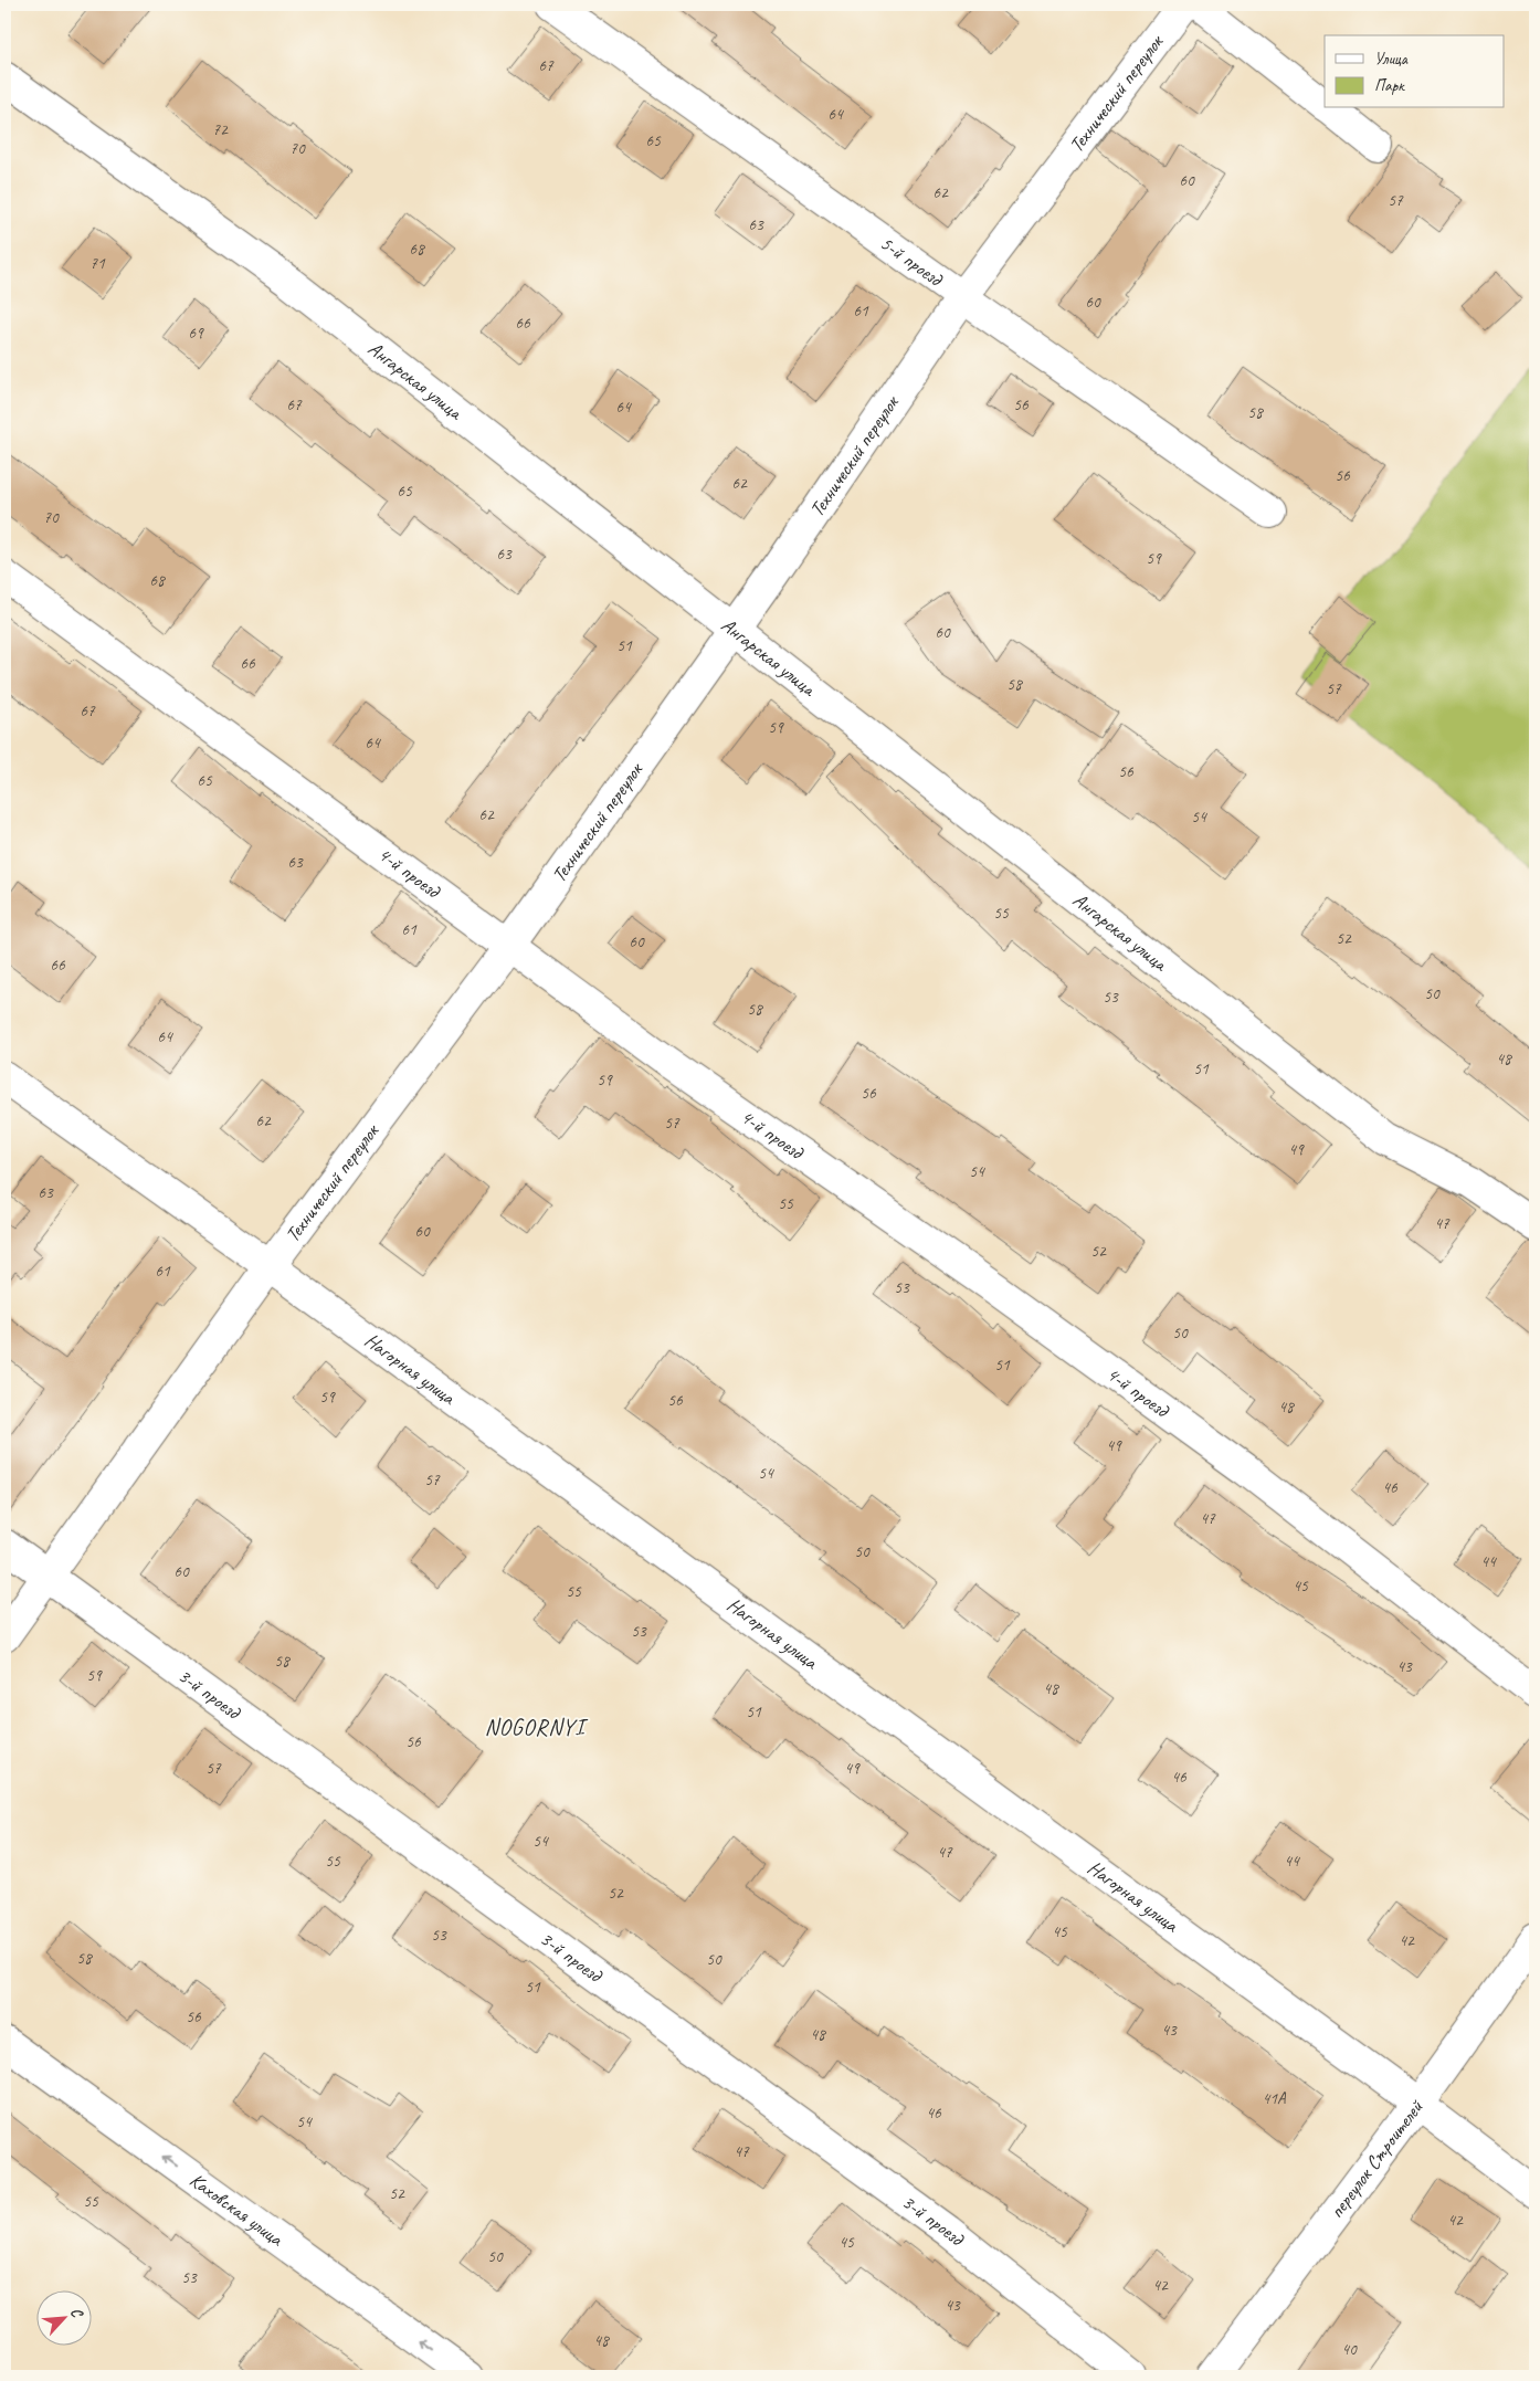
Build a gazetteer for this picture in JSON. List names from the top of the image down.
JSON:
{
  "streets": {
    "street": [
      "Технический переулок",
      "5-й проезд",
      "Ангарская улица",
      "4-й проезд",
      "Нагорная улица",
      "3-й проезд",
      "переулок Строителей",
      "Каховская улица"
    ]
  },
  "crossings": [
    ["Технический переулок", "5-й проезд"],
    ["Технический переулок", "Ангарская улица"],
    ["Технический переулок", "4-й проезд"],
    ["Технический переулок", "Нагорная улица"],
    ["Технический переулок", "3-й проезд"],
    ["Нагорная улица", "переулок Строителей"]
  ],
  "one_way": ["Каховская улица"],
  "districts": ["NOGORNYI"],
  "house_numbers": [
    "67",
    "64",
    "72",
    "65",
    "70",
    "60",
    "62",
    "57",
    "63",
    "68",
    "71",
    "60",
    "61",
    "66",
    "69",
    "67",
    "56",
    "64",
    "58",
    "56",
    "62",
    "65",
    "70",
    "63",
    "59",
    "68",
    "60",
    "51",
    "66",
    "58",
    "57",
    "67",
    "59",
    "64",
    "56",
    "65",
    "62",
    "54",
    "63",
    "55",
    "61",
    "52",
    "60",
    "66",
    "50",
    "53",
    "58",
    "64",
    "48",
    "51",
    "59",
    "56",
    "62",
    "57",
    "49",
    "54",
    "63",
    "55",
    "47",
    "60",
    "52",
    "61",
    "53",
    "50",
    "51",
    "59",
    "56",
    "48",
    "49",
    "54",
    "57",
    "46",
    "47",
    "50",
    "44",
    "60",
    "45",
    "55",
    "53",
    "58",
    "43",
    "59",
    "48",
    "51",
    "56",
    "57",
    "49",
    "46",
    "54",
    "47",
    "55",
    "44",
    "52",
    "45",
    "53",
    "42",
    "58",
    "50",
    "51",
    "56",
    "43",
    "48",
    "41А",
    "46",
    "54",
    "47",
    "52",
    "55",
    "42",
    "45",
    "50",
    "53",
    "42",
    "43",
    "48",
    "40"
  ],
  "legend": ["Улица", "Парк"],
  "north": "top right"
}
